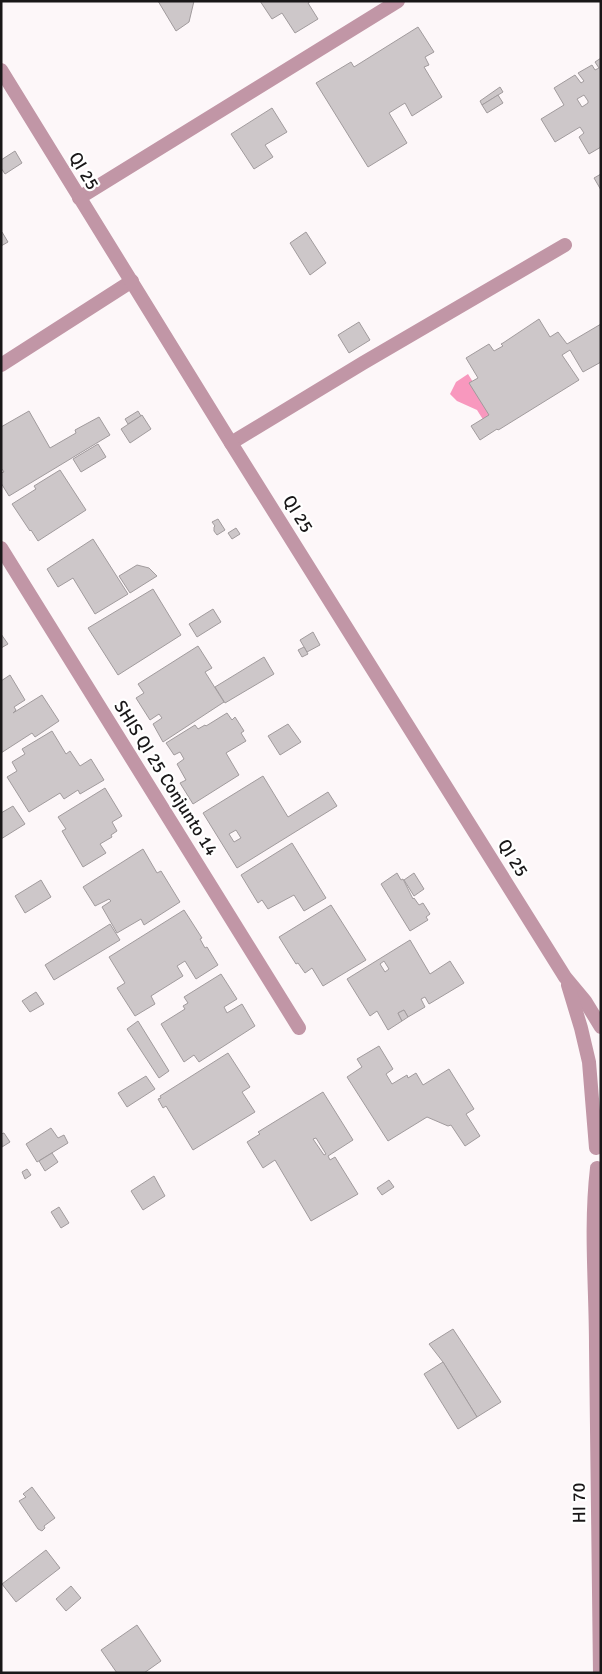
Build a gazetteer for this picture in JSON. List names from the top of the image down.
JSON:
{
  "streets": {
    "street": ["QI 25", "SHIS QI 25 Conjunto 14", "HI 70"]
  },
  "crossings": [
    ["QI 25", "HI 70"]
  ]
}
